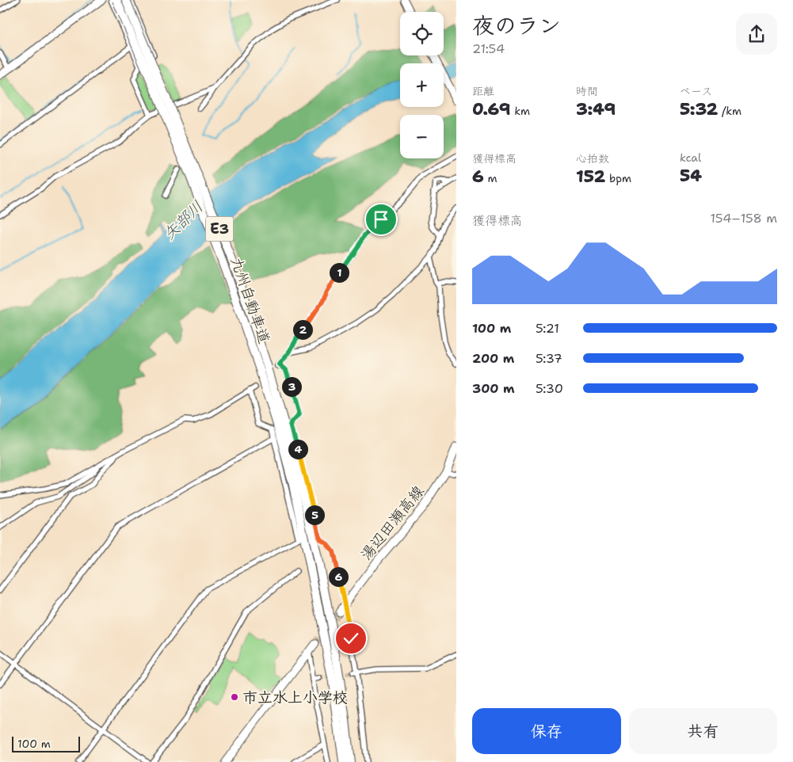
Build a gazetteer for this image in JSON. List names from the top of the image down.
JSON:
{
  "streets": {
    "highway": ["E3", "九州自動車道"],
    "main road": ["湯辺田瀬高線"]
  },
  "water": ["矢部川"],
  "places": ["市立水上小学校"],
  "scale_bar": "100 m",
  "page": {
    "heading": ["夜のラン", "21:54"],
    "map_buttons": ["+", "−"],
    "stats": [
      ["距離", "0.69 km"],
      ["時間", "3:49"],
      ["ペース", "5:32 /km"],
      ["獲得標高", "6 m"],
      ["心拍数", "152 bpm"],
      ["kcal", "54"]
    ],
    "chart": ["獲得標高", "154–158 m"],
    "pins": [
      "1",
      "2",
      "3",
      "4",
      "5",
      "6"
    ],
    "list": [
      {
        "name": "100 m",
        "note": "5:21"
      },
      {
        "name": "200 m",
        "note": "5:37"
      },
      {
        "name": "300 m",
        "note": "5:30"
      }
    ],
    "buttons": ["保存", "共有"],
    "scale": "100 m"
  }
}
